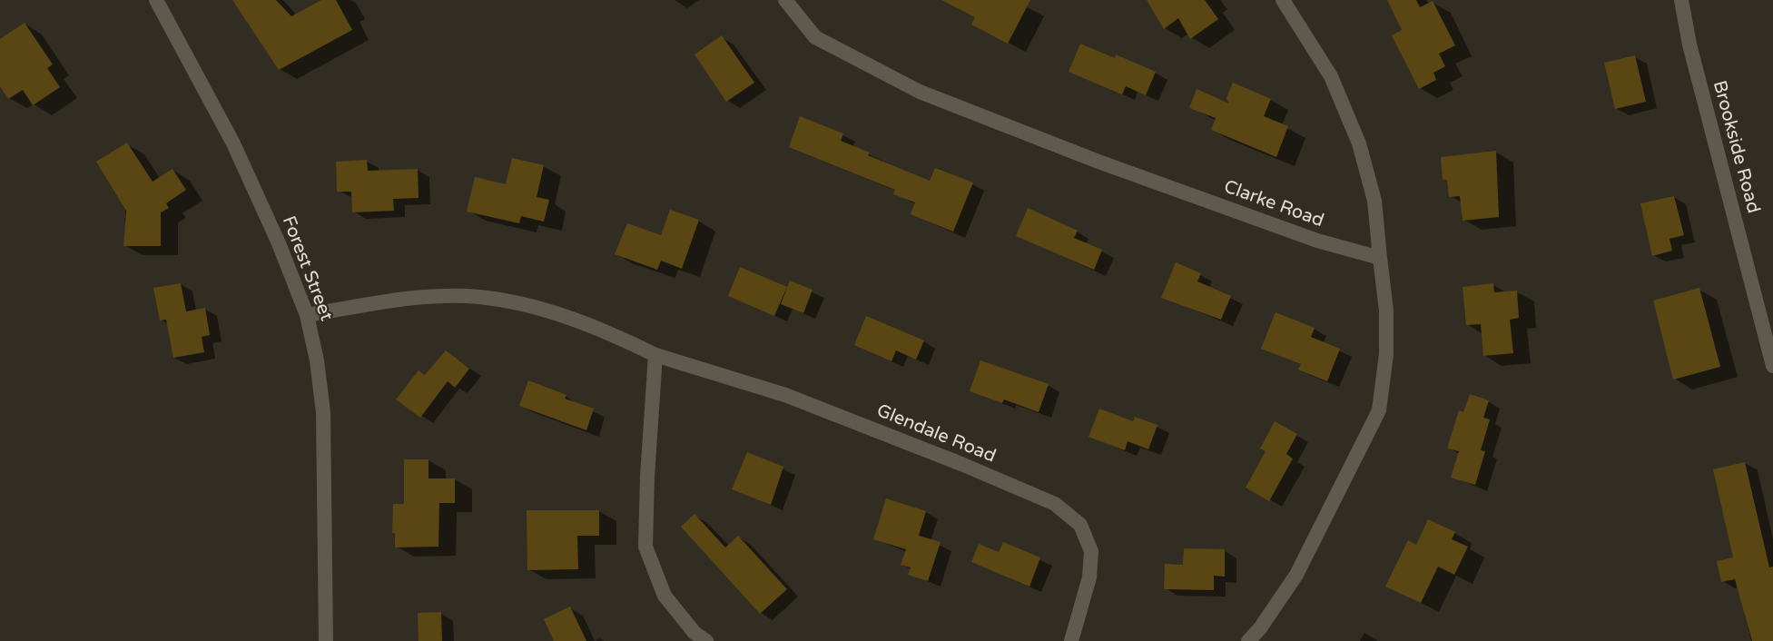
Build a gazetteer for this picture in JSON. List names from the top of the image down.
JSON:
{
  "streets": {
    "street": [
      "Brookside Road",
      "Clarke Road",
      "Forest Street",
      "Glendale Road"
    ]
  },
  "crossings": [
    ["Forest Street", "Glendale Road"]
  ]
}
